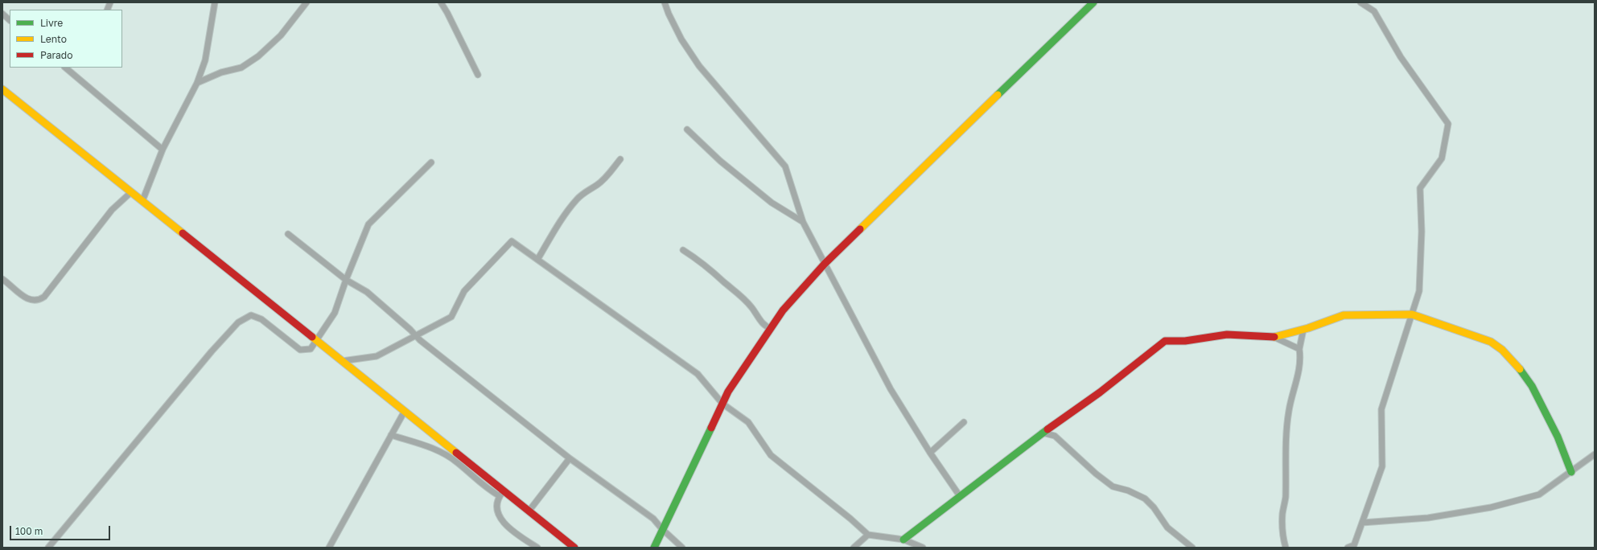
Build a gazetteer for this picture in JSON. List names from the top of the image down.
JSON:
{
  "legend": ["Livre", "Lento", "Parado"],
  "scale_bar": "100 m"
}
